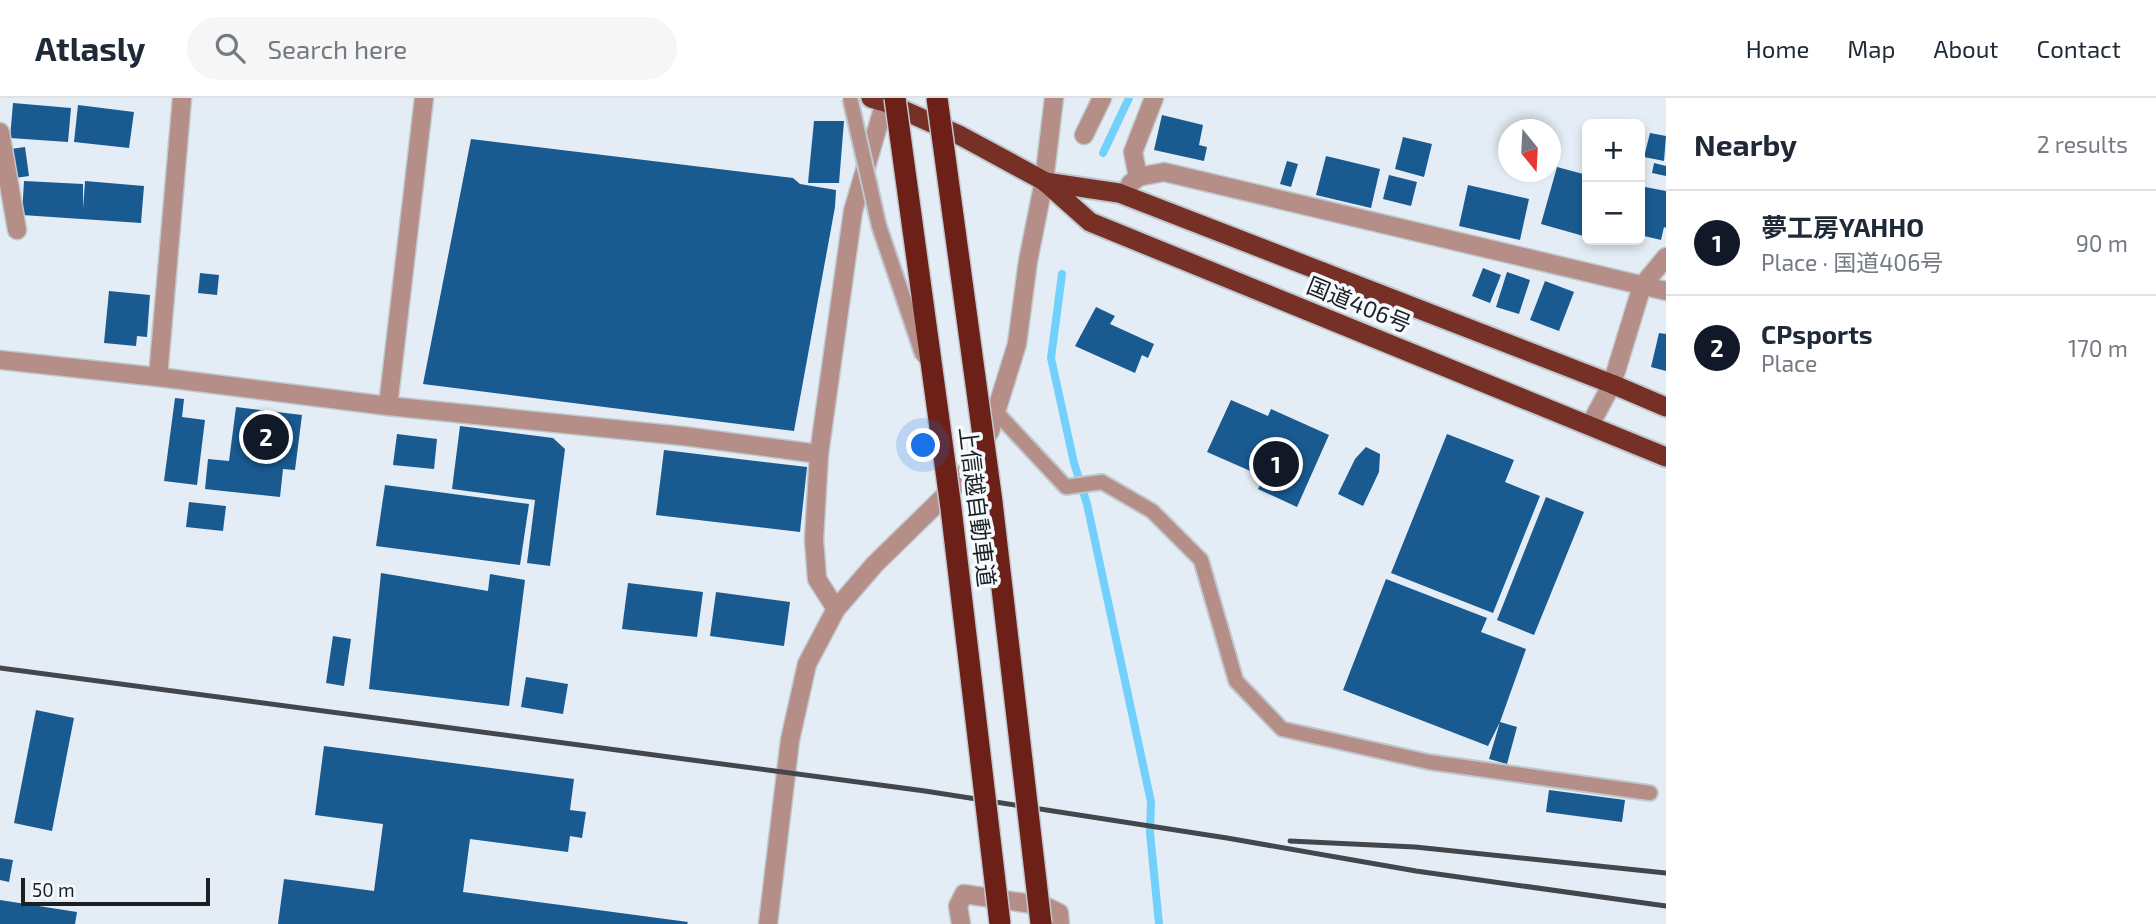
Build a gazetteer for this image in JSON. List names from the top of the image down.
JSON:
{
  "streets": {
    "highway": ["国道406号", "上信越自動車道"]
  },
  "crossings": [
    ["国道406号", "上信越自動車道"]
  ],
  "scale_bar": "50 m",
  "north": "bottom",
  "page": {
    "header": "Atlasly",
    "search": "Search here",
    "nav": [
      "Home",
      "Map",
      "About",
      "Contact"
    ],
    "heading": ["Nearby", "2 results"],
    "map_buttons": ["+", "−"],
    "list": [
      {
        "mark": "1",
        "name": "夢工房YAHHO",
        "note": "Place · 国道406号",
        "value": "90 m"
      },
      {
        "mark": "2",
        "name": "CPsports",
        "note": "Place",
        "value": "170 m"
      }
    ],
    "pins": ["2", "1"],
    "scale": "50 m"
  }
}
